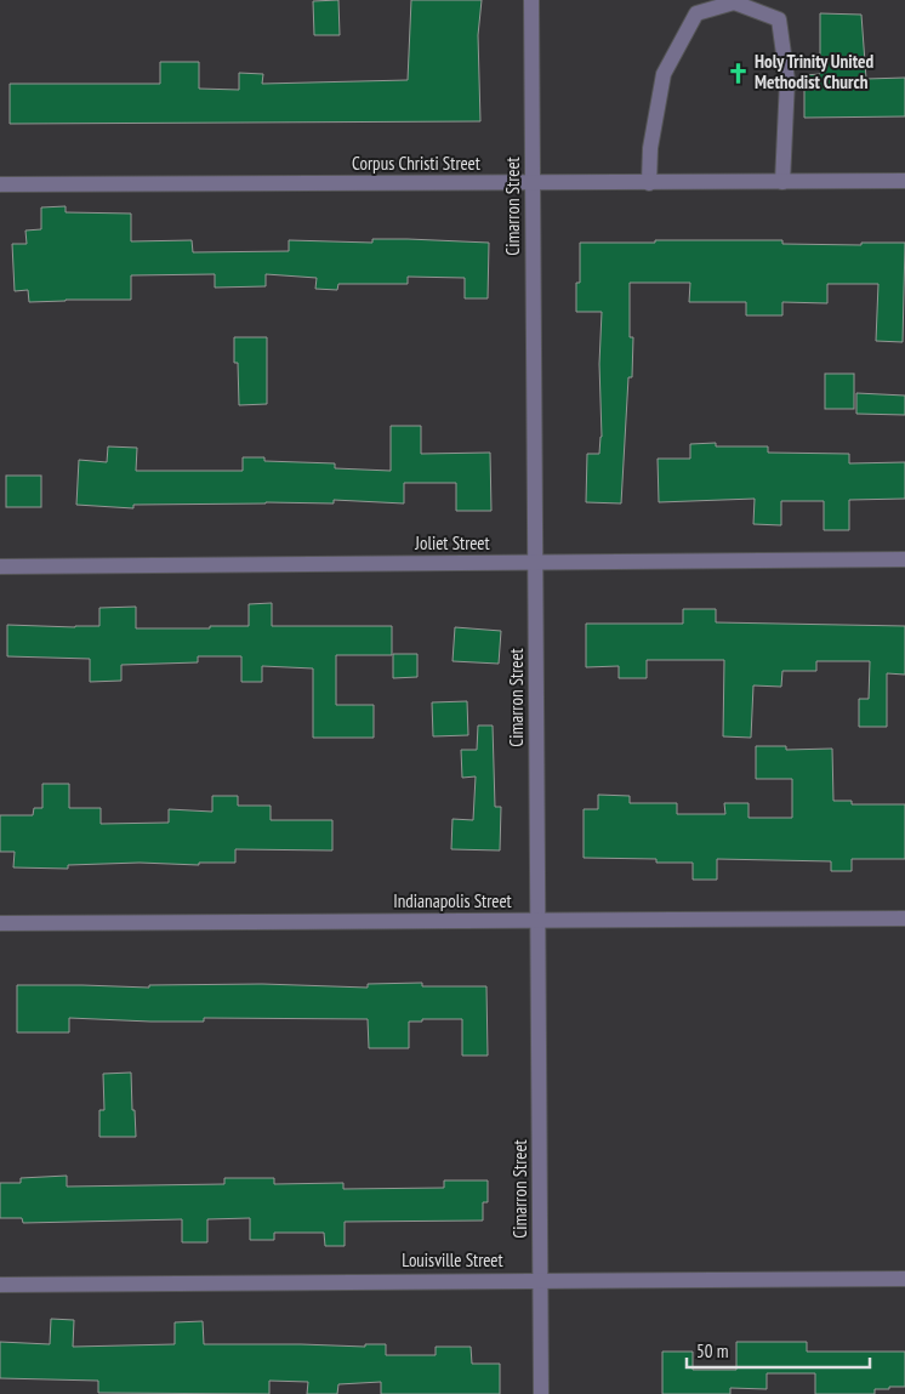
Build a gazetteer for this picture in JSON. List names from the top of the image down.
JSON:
{
  "streets": {
    "street": [
      "Corpus Christi Street",
      "Cimarron Street",
      "Joliet Street",
      "Indianapolis Street",
      "Louisville Street"
    ]
  },
  "crossings": [
    ["Corpus Christi Street", "Cimarron Street"],
    ["Cimarron Street", "Joliet Street"],
    ["Cimarron Street", "Indianapolis Street"],
    ["Cimarron Street", "Louisville Street"]
  ],
  "places": {
    "church": ["Holy Trinity United Methodist Church"]
  },
  "scale_bar": "50 m"
}
